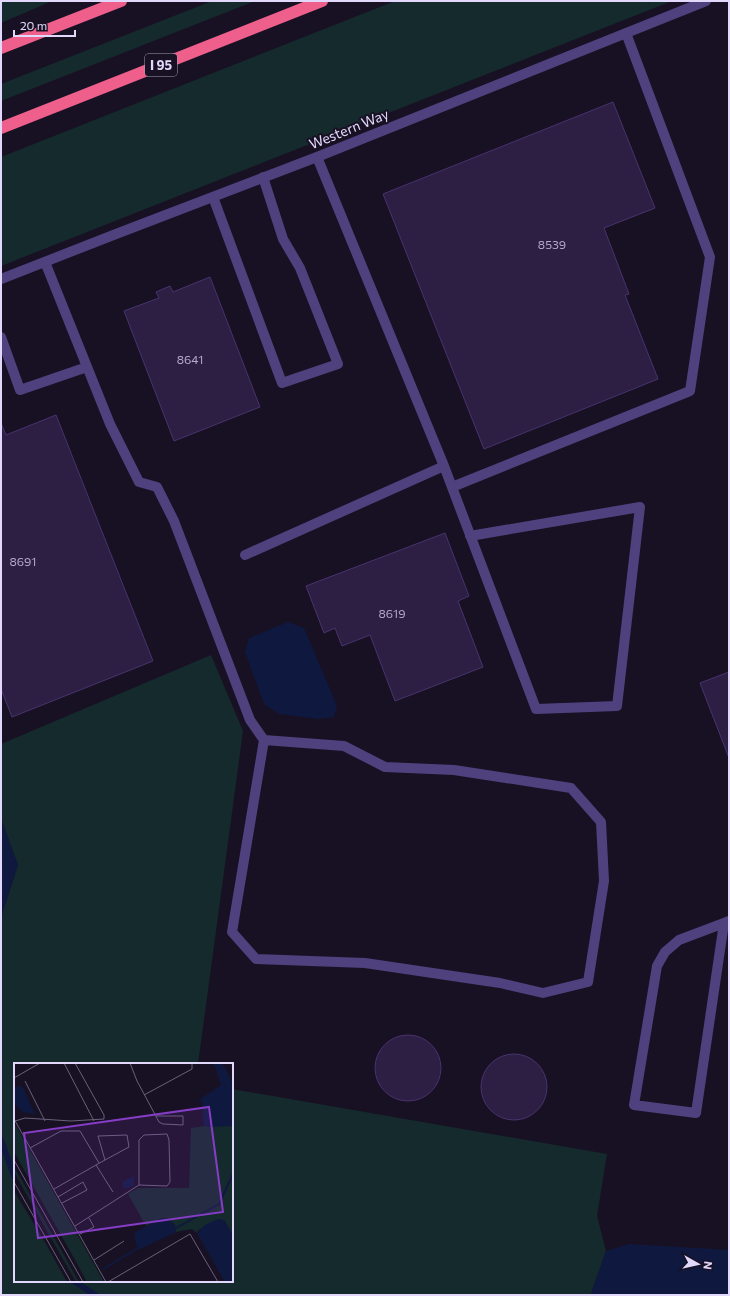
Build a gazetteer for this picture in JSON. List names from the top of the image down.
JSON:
{
  "streets": {
    "highway": ["I 95"],
    "street": ["Western Way"]
  },
  "house_numbers": [
    "8539",
    "8641",
    "8691",
    "8619"
  ],
  "scale_bar": "20 m",
  "north": "right"
}
